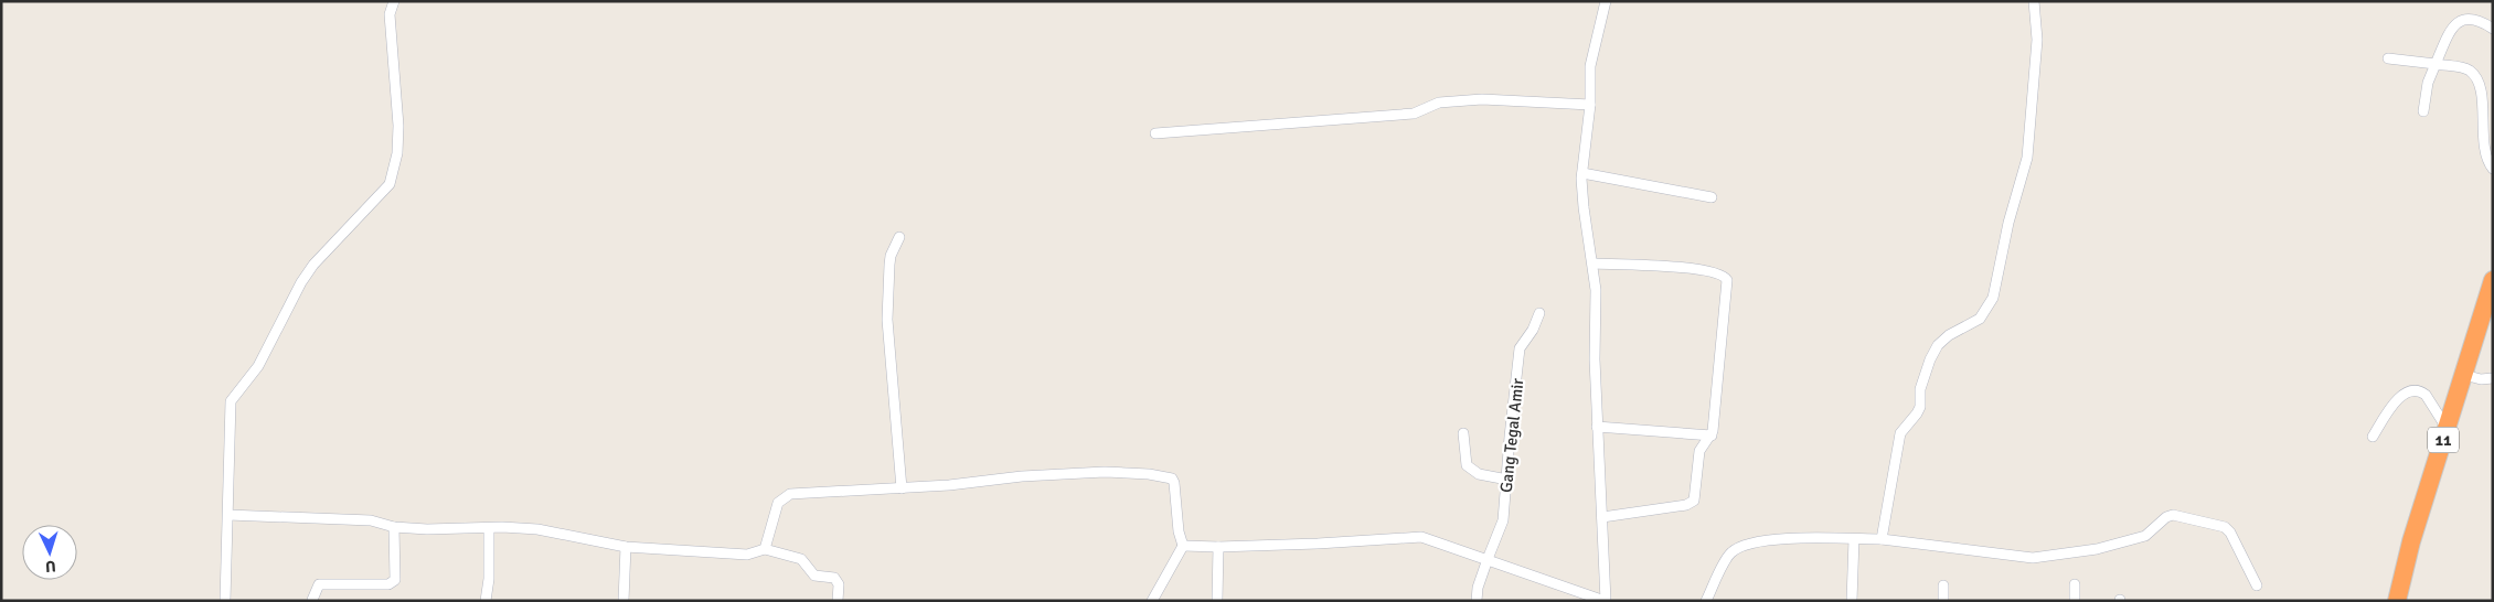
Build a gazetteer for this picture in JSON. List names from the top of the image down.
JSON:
{
  "streets": {
    "highway": ["11"],
    "street": ["Gang Tegal Amir"]
  },
  "north": "bottom"
}
